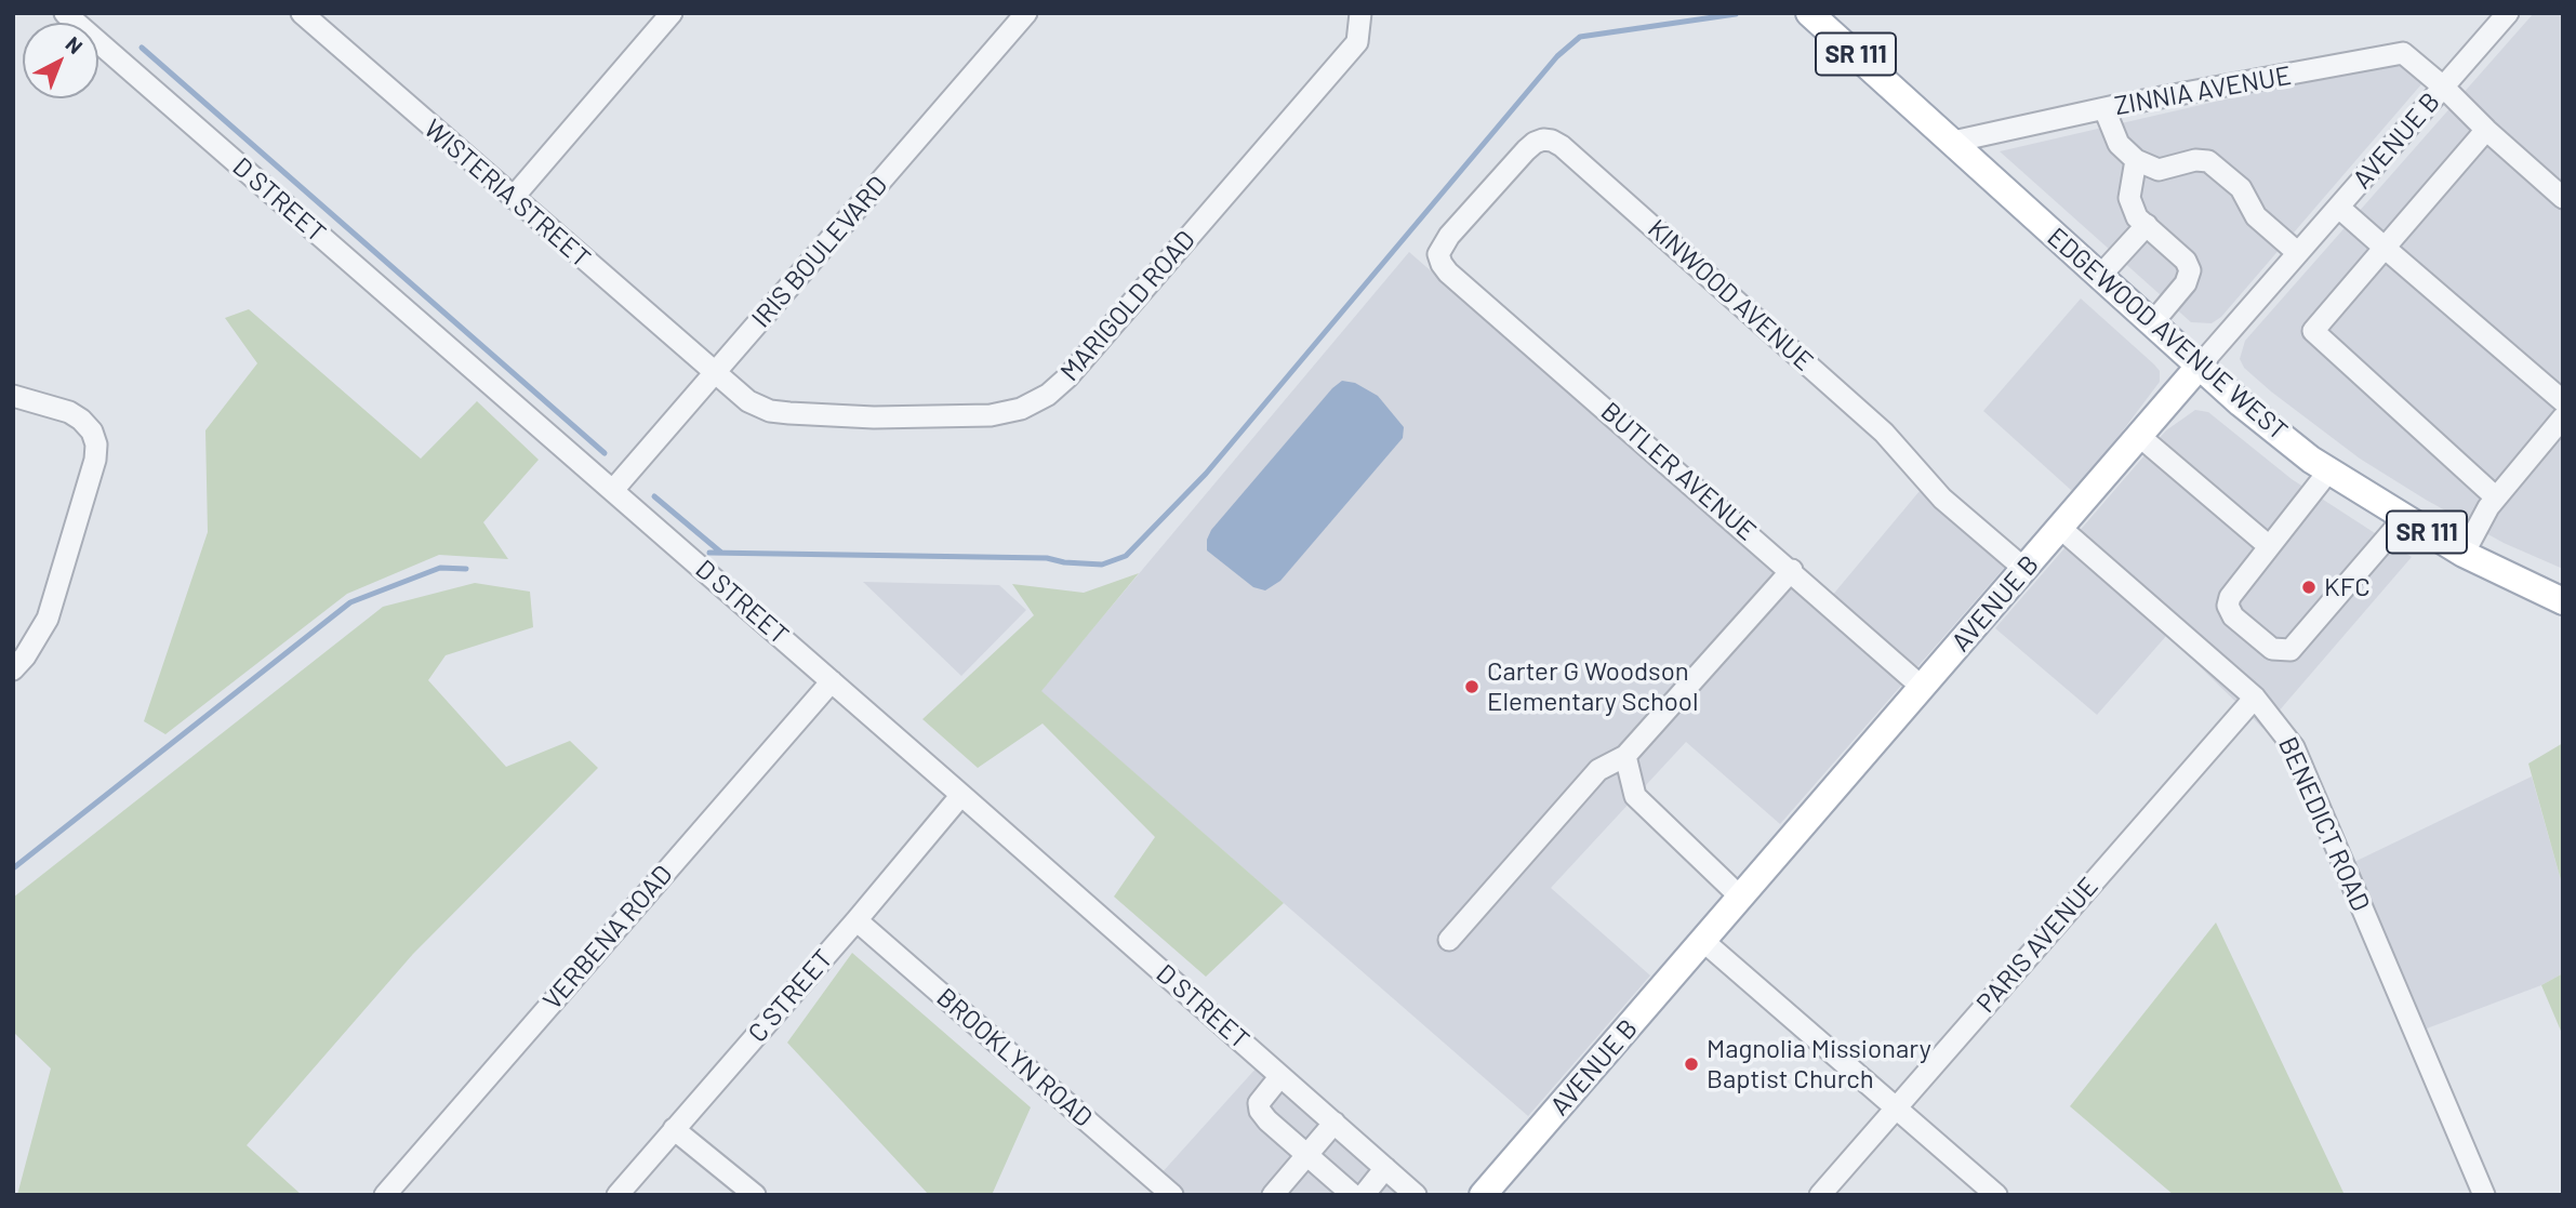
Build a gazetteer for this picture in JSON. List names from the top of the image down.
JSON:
{
  "streets": {
    "main road": ["SR 111", "AVENUE B", "EDGEWOOD AVENUE WEST"],
    "street": [
      "ZINNIA AVENUE",
      "WISTERIA STREET",
      "D STREET",
      "IRIS BOULEVARD",
      "KINWOOD AVENUE",
      "MARIGOLD ROAD",
      "BUTLER AVENUE",
      "BENEDICT ROAD",
      "VERBENA ROAD",
      "PARIS AVENUE",
      "C STREET",
      "BROOKLYN ROAD"
    ]
  },
  "crossings": [
    ["ZINNIA AVENUE", "AVENUE B"],
    ["ZINNIA AVENUE", "EDGEWOOD AVENUE WEST"],
    ["AVENUE B", "KINWOOD AVENUE"],
    ["AVENUE B", "EDGEWOOD AVENUE WEST"],
    ["AVENUE B", "BUTLER AVENUE"],
    ["AVENUE B", "BENEDICT ROAD"],
    ["WISTERIA STREET", "IRIS BOULEVARD"],
    ["WISTERIA STREET", "MARIGOLD ROAD"],
    ["D STREET", "IRIS BOULEVARD"],
    ["D STREET", "VERBENA ROAD"],
    ["D STREET", "C STREET"],
    ["IRIS BOULEVARD", "MARIGOLD ROAD"],
    ["KINWOOD AVENUE", "BUTLER AVENUE"],
    ["BENEDICT ROAD", "PARIS AVENUE"],
    ["C STREET", "BROOKLYN ROAD"]
  ],
  "places": ["KFC", "Carter G Woodson Elementary School", "Magnolia Missionary Baptist Church"],
  "north": "top right"
}
